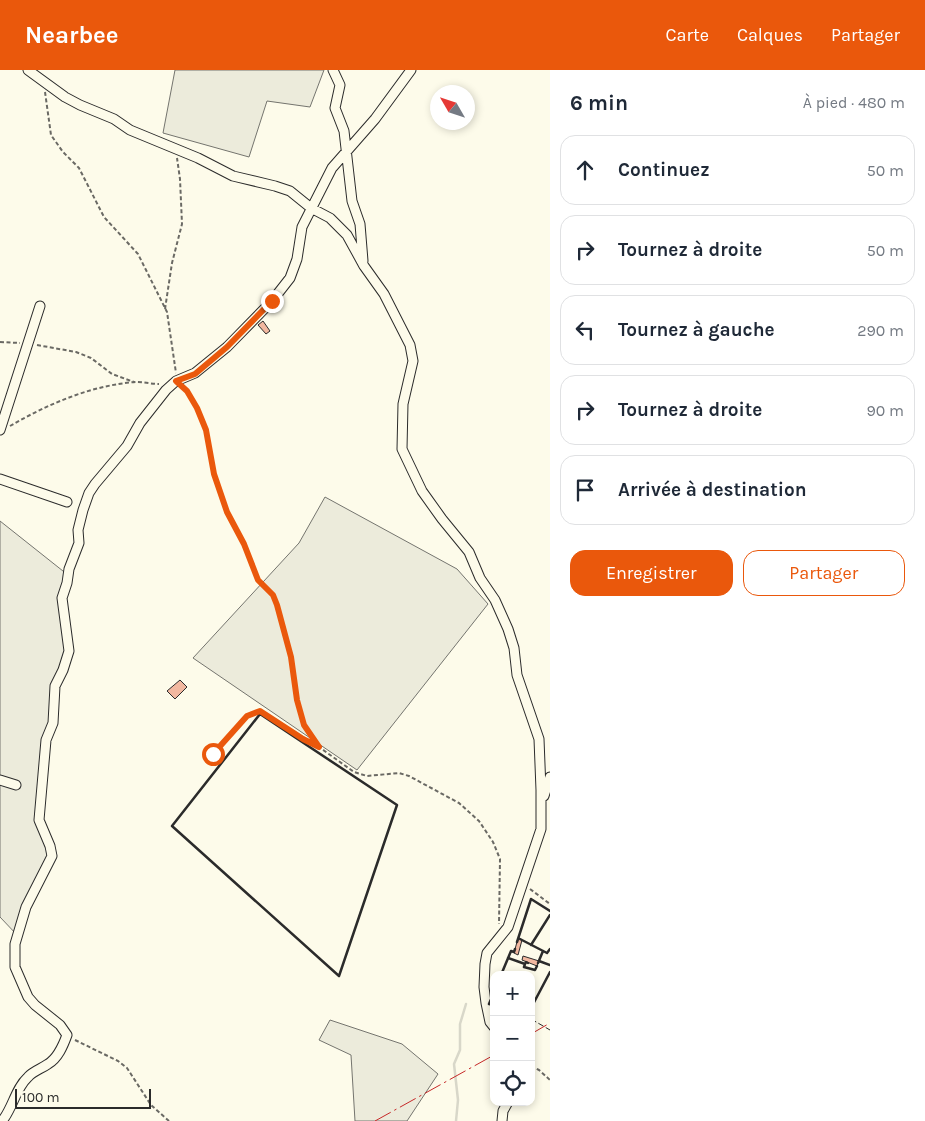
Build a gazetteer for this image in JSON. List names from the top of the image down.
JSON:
{
  "scale_bar": "100 m",
  "north": "top left",
  "page": {
    "header": "Nearbee",
    "nav": ["Carte", "Calques", "Partager"],
    "heading": ["6 min", "À pied · 480 m"],
    "list": [
      ["Continuez", "50 m"],
      ["Tournez à droite", "50 m"],
      ["Tournez à gauche", "290 m"],
      ["Tournez à droite", "90 m"],
      "Arrivée à destination"
    ],
    "buttons": ["Enregistrer", "Partager"],
    "map_buttons": ["+", "−"],
    "scale": "100 m"
  }
}
